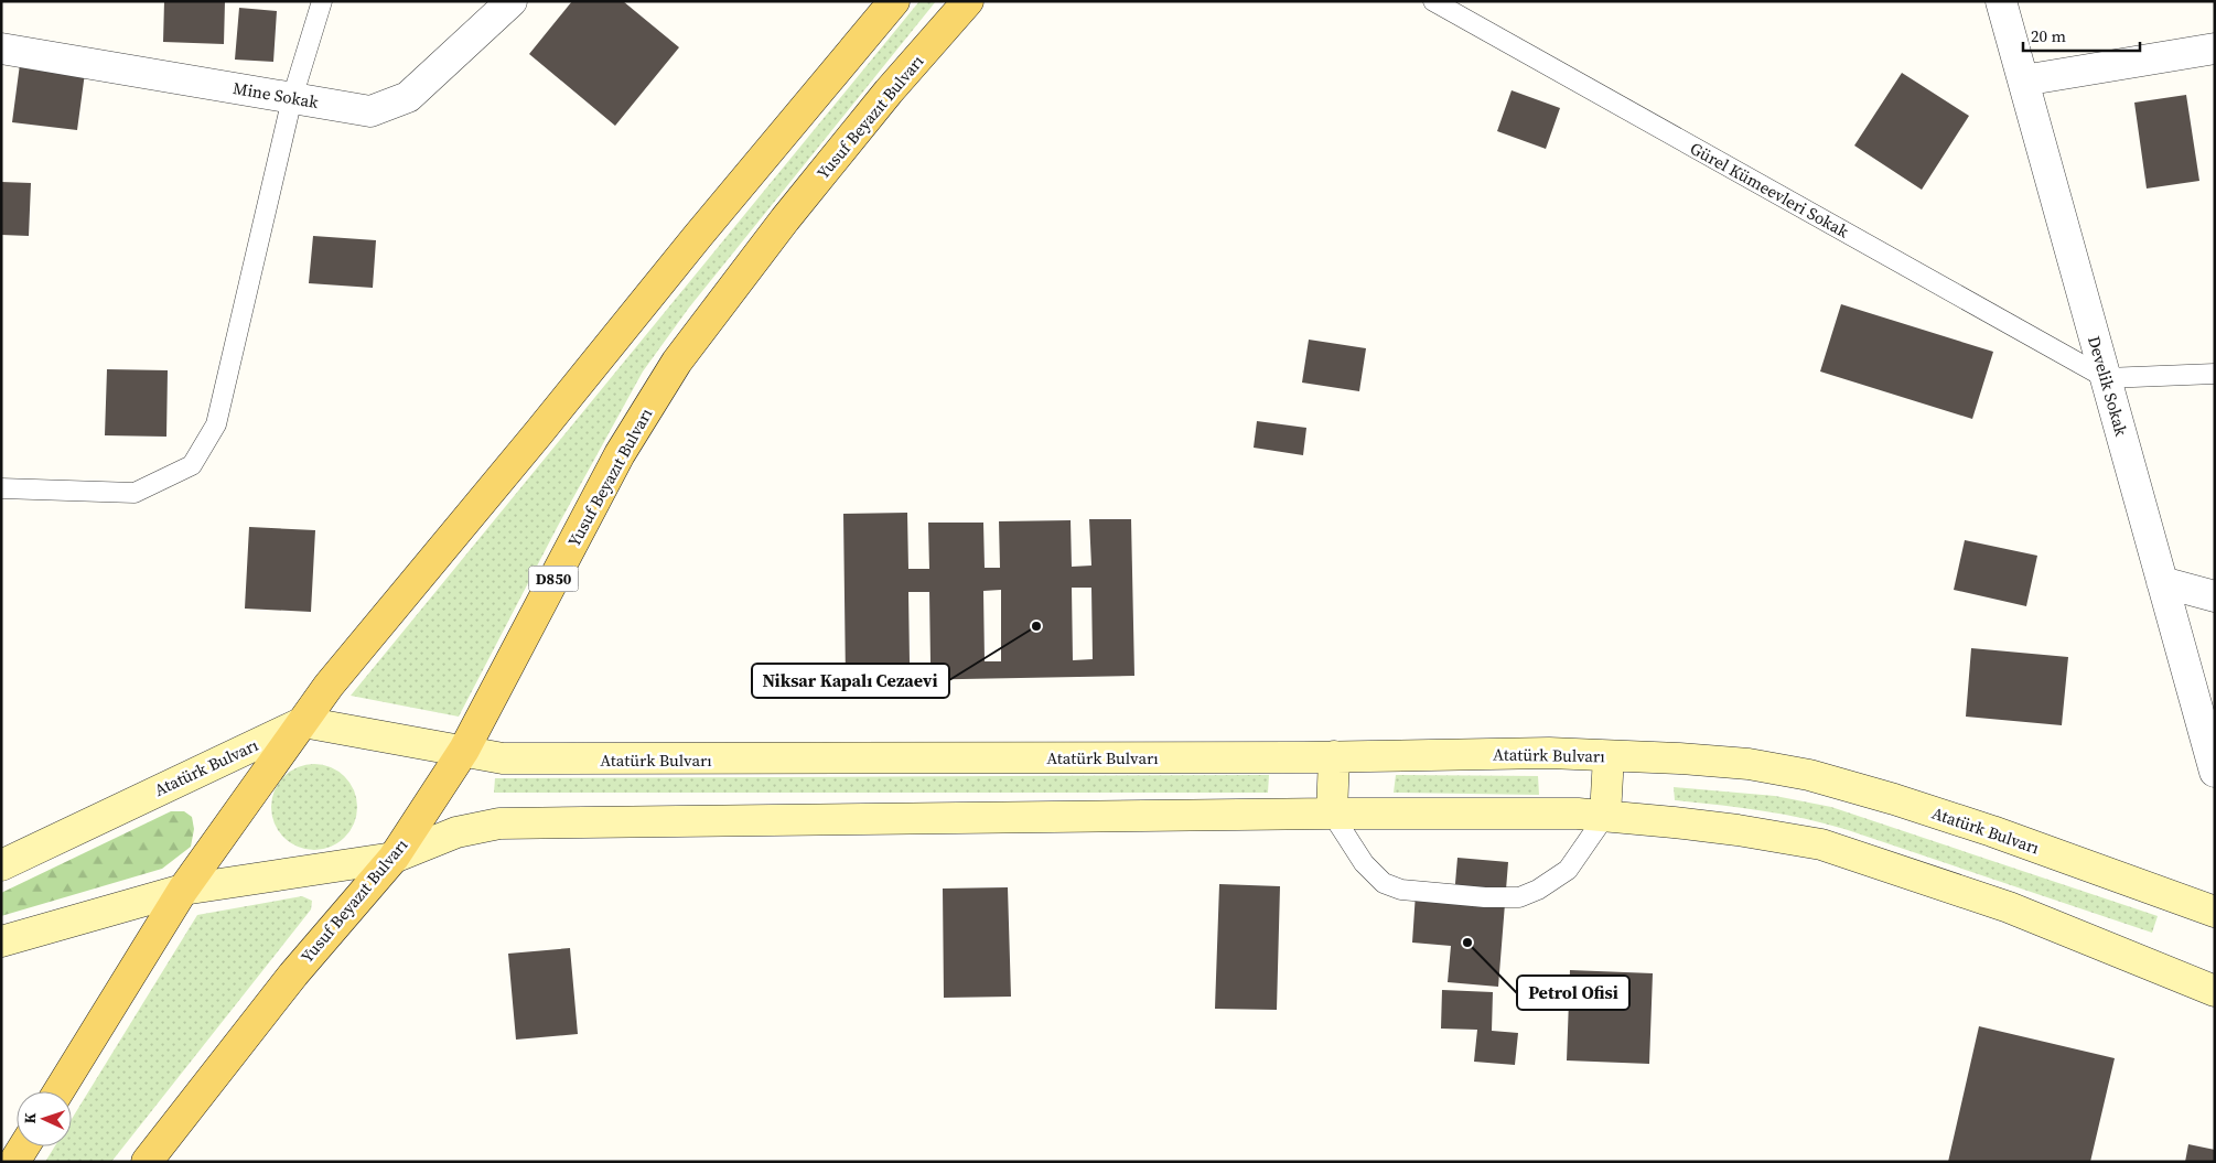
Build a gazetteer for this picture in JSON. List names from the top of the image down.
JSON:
{
  "streets": {
    "main road": ["Yusuf Beyazıt Bulvarı", "D850", "Atatürk Bulvarı"],
    "street": ["Mine Sokak", "Develik Sokak"],
    "lane": ["Gürel Kümeevleri Sokak"]
  },
  "crossings": [
    ["Yusuf Beyazıt Bulvarı", "Atatürk Bulvarı"],
    ["Gürel Kümeevleri Sokak", "Develik Sokak"]
  ],
  "places": ["Niksar Kapalı Cezaevi", "Petrol Ofisi"],
  "scale_bar": "20 m",
  "north": "left"
}
